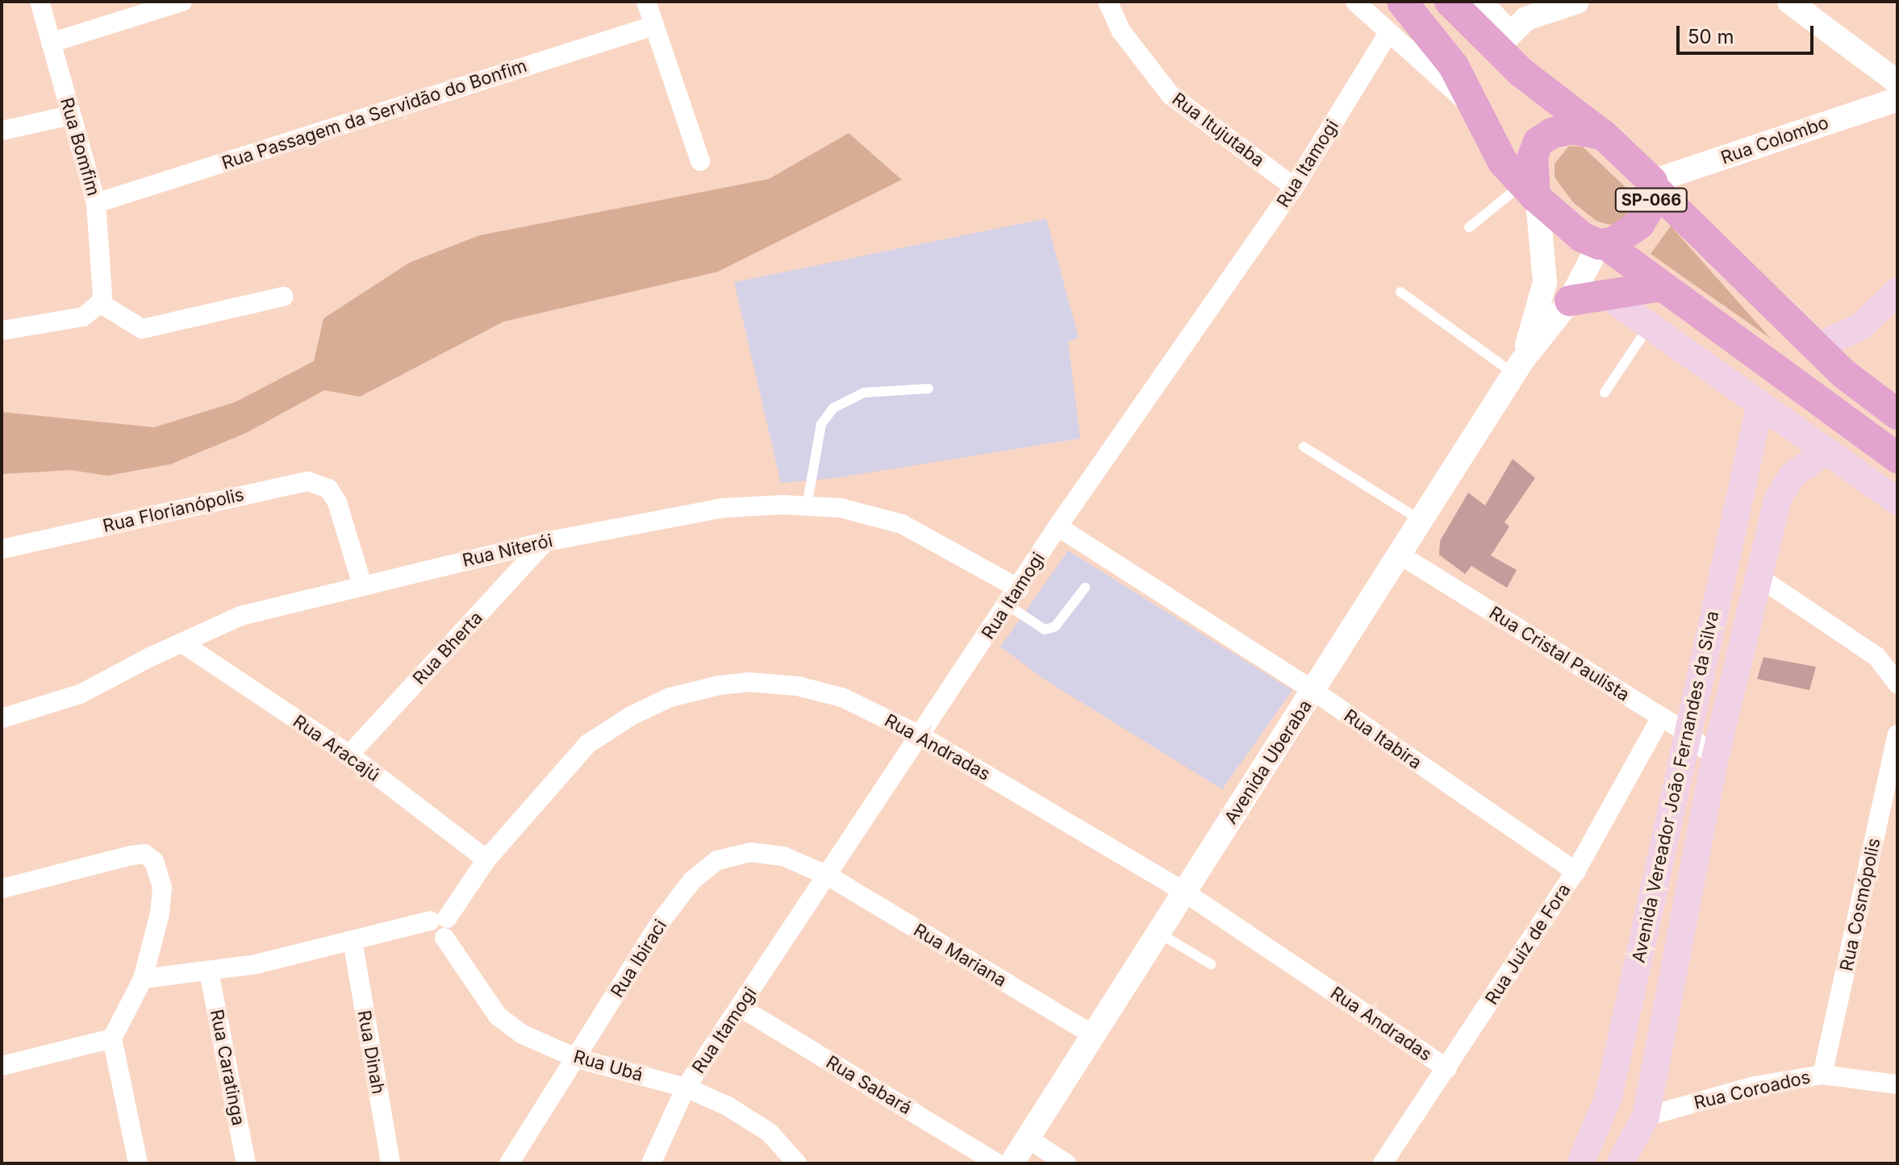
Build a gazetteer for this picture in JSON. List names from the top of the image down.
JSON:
{
  "streets": {
    "main road": ["SP-066", "Avenida Vereador João Fernandes da Silva"],
    "street": [
      "Rua Passagem da Servidão do Bonfim",
      "Rua Itujutaba",
      "Rua Colombo",
      "Rua Bomfim",
      "Rua Itamogi",
      "Rua Florianópolis",
      "Rua Niterói",
      "Rua Bherta",
      "Rua Cristal Paulista",
      "Rua Itabira",
      "Rua Andradas",
      "Rua Aracajú",
      "Avenida Uberaba",
      "Rua Cosmópolis",
      "Rua Juiz de Fora",
      "Rua Mariana",
      "Rua Ibiraci",
      "Rua Dinah",
      "Rua Ubá",
      "Rua Caratinga",
      "Rua Sabará",
      "Rua Coroados"
    ]
  },
  "crossings": [
    ["Rua Passagem da Servidão do Bonfim", "Rua Bomfim"],
    ["Rua Itujutaba", "Rua Itamogi"],
    ["Rua Colombo", "SP-066"],
    ["Rua Colombo", "Avenida Uberaba"],
    ["Rua Itamogi", "Rua Niterói"],
    ["Rua Itamogi", "Rua Itabira"],
    ["Rua Itamogi", "Rua Andradas"],
    ["Rua Itamogi", "Rua Mariana"],
    ["Rua Itamogi", "Rua Ibiraci"],
    ["Rua Itamogi", "Rua Ubá"],
    ["Rua Itamogi", "Rua Sabará"],
    ["SP-066", "Avenida Uberaba"],
    ["Rua Florianópolis", "Rua Niterói"],
    ["Rua Niterói", "Rua Bherta"],
    ["Rua Niterói", "Rua Aracajú"],
    ["Rua Bherta", "Rua Aracajú"],
    ["Rua Cristal Paulista", "Avenida Uberaba"],
    ["Rua Cristal Paulista", "Avenida Vereador João Fernandes da Silva"],
    ["Rua Cristal Paulista", "Rua Juiz de Fora"],
    ["Rua Itabira", "Avenida Uberaba"],
    ["Rua Itabira", "Rua Juiz de Fora"],
    ["Rua Andradas", "Rua Aracajú"],
    ["Rua Andradas", "Avenida Uberaba"],
    ["Rua Andradas", "Rua Juiz de Fora"],
    ["Rua Andradas", "Rua Ubá"],
    ["Avenida Uberaba", "Rua Mariana"],
    ["Avenida Vereador João Fernandes da Silva", "Rua Coroados"],
    ["Rua Cosmópolis", "Rua Coroados"],
    ["Rua Mariana", "Rua Ibiraci"],
    ["Rua Ibiraci", "Rua Ubá"]
  ],
  "scale_bar": "50 m"
}
